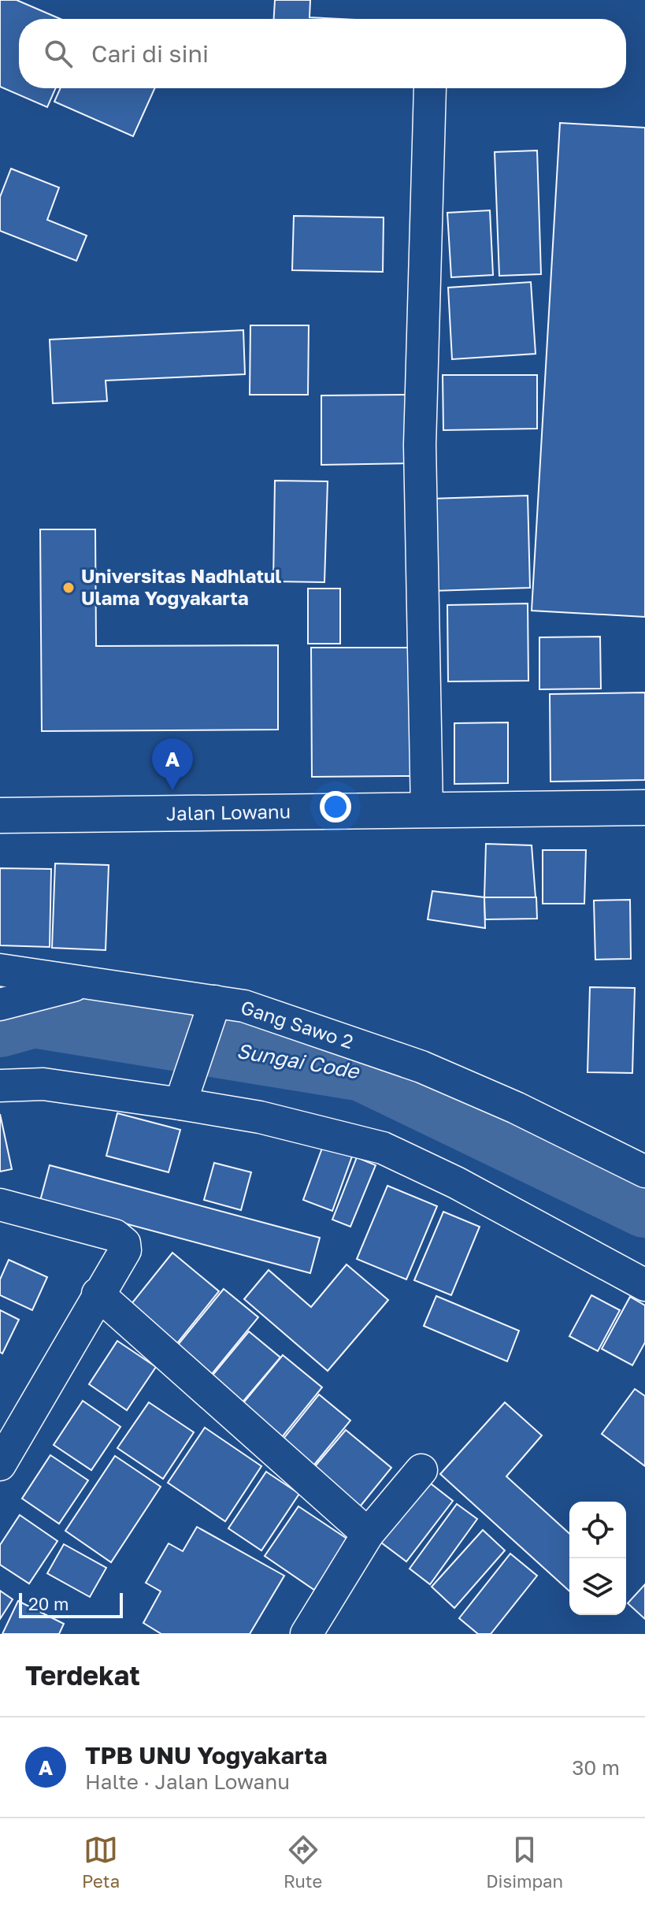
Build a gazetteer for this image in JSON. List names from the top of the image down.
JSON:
{
  "streets": {
    "main road": ["Jalan Lowanu"],
    "street": ["Gang Sawo 2"]
  },
  "water": ["Sungai Code"],
  "places": ["Universitas Nadhlatul Ulama Yogyakarta"],
  "scale_bar": "20 m",
  "page": {
    "search": "Cari di sini",
    "pins": "A",
    "scale": "20 m",
    "heading": "Terdekat",
    "list": [
      {
        "mark": "A",
        "name": "TPB UNU Yogyakarta",
        "note": "Halte · Jalan Lowanu",
        "value": "30 m"
      }
    ],
    "nav": ["Peta", "Rute", "Disimpan"]
  }
}
